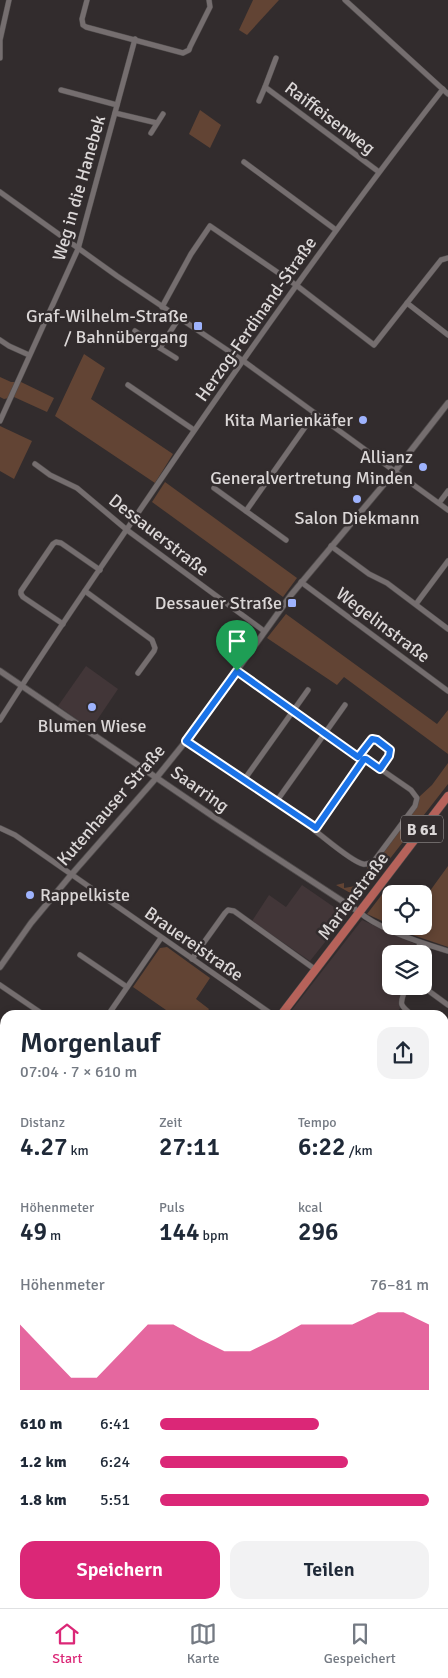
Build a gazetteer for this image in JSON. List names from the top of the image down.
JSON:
{
  "streets": {
    "main road": ["B 61", "Marienstraße"],
    "street": [
      "Raiffeisenweg",
      "Weg in die Hanebek",
      "Herzog-Ferdinand-Straße",
      "Dessauerstraße",
      "Wegelinstraße",
      "Saarring",
      "Kutenhauser Straße",
      "Brauereistraße"
    ]
  },
  "crossings": [
    ["Raiffeisenweg", "Herzog-Ferdinand-Straße"],
    ["Herzog-Ferdinand-Straße", "Dessauerstraße"],
    ["Herzog-Ferdinand-Straße", "Saarring"],
    ["Dessauerstraße", "Kutenhauser Straße"],
    ["Wegelinstraße", "Kutenhauser Straße"],
    ["Saarring", "Kutenhauser Straße"],
    ["Saarring", "Marienstraße"],
    ["Kutenhauser Straße", "Brauereistraße"]
  ],
  "places": {
    "transit": ["Graf-Wilhelm-Straße / Bahnübergang", "Dessauer Straße"],
    "other": [
      "Kita Marienkäfer",
      "Allianz Generalvertretung Minden",
      "Salon Diekmann",
      "Blumen Wiese",
      "Rappelkiste"
    ]
  },
  "page": {
    "heading": ["Morgenlauf", "07:04 · 7 × 610 m"],
    "stats": [
      ["Distanz", "4.27 km"],
      ["Zeit", "27:11"],
      ["Tempo", "6:22 /km"],
      ["Höhenmeter", "49 m"],
      ["Puls", "144 bpm"],
      ["kcal", "296"]
    ],
    "chart": ["Höhenmeter", "76–81 m"],
    "list": [
      {
        "name": "610 m",
        "note": "6:41"
      },
      {
        "name": "1.2 km",
        "note": "6:24"
      },
      {
        "name": "1.8 km",
        "note": "5:51"
      }
    ],
    "buttons": ["Speichern", "Teilen"],
    "tabs": ["Start", "Karte", "Gespeichert"]
  }
}
